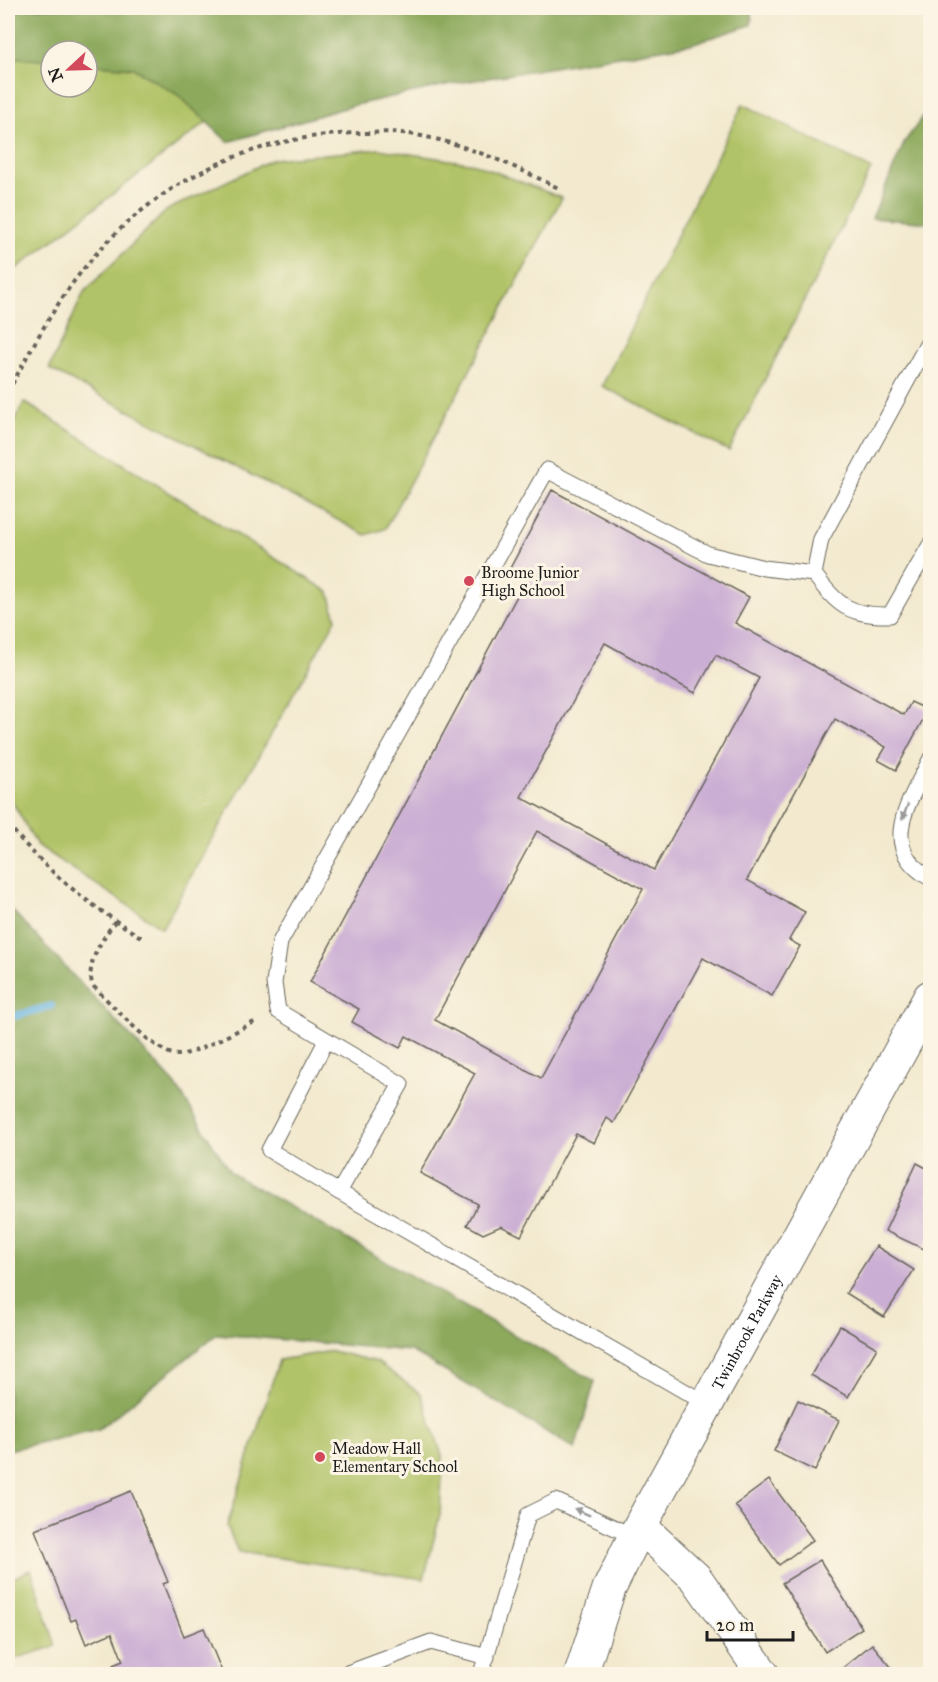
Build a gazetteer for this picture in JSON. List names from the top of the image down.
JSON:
{
  "streets": {
    "street": ["Twinbrook Parkway"]
  },
  "places": ["Broome Junior High School", "Meadow Hall Elementary School"],
  "scale_bar": "20 m",
  "north": "left"
}
